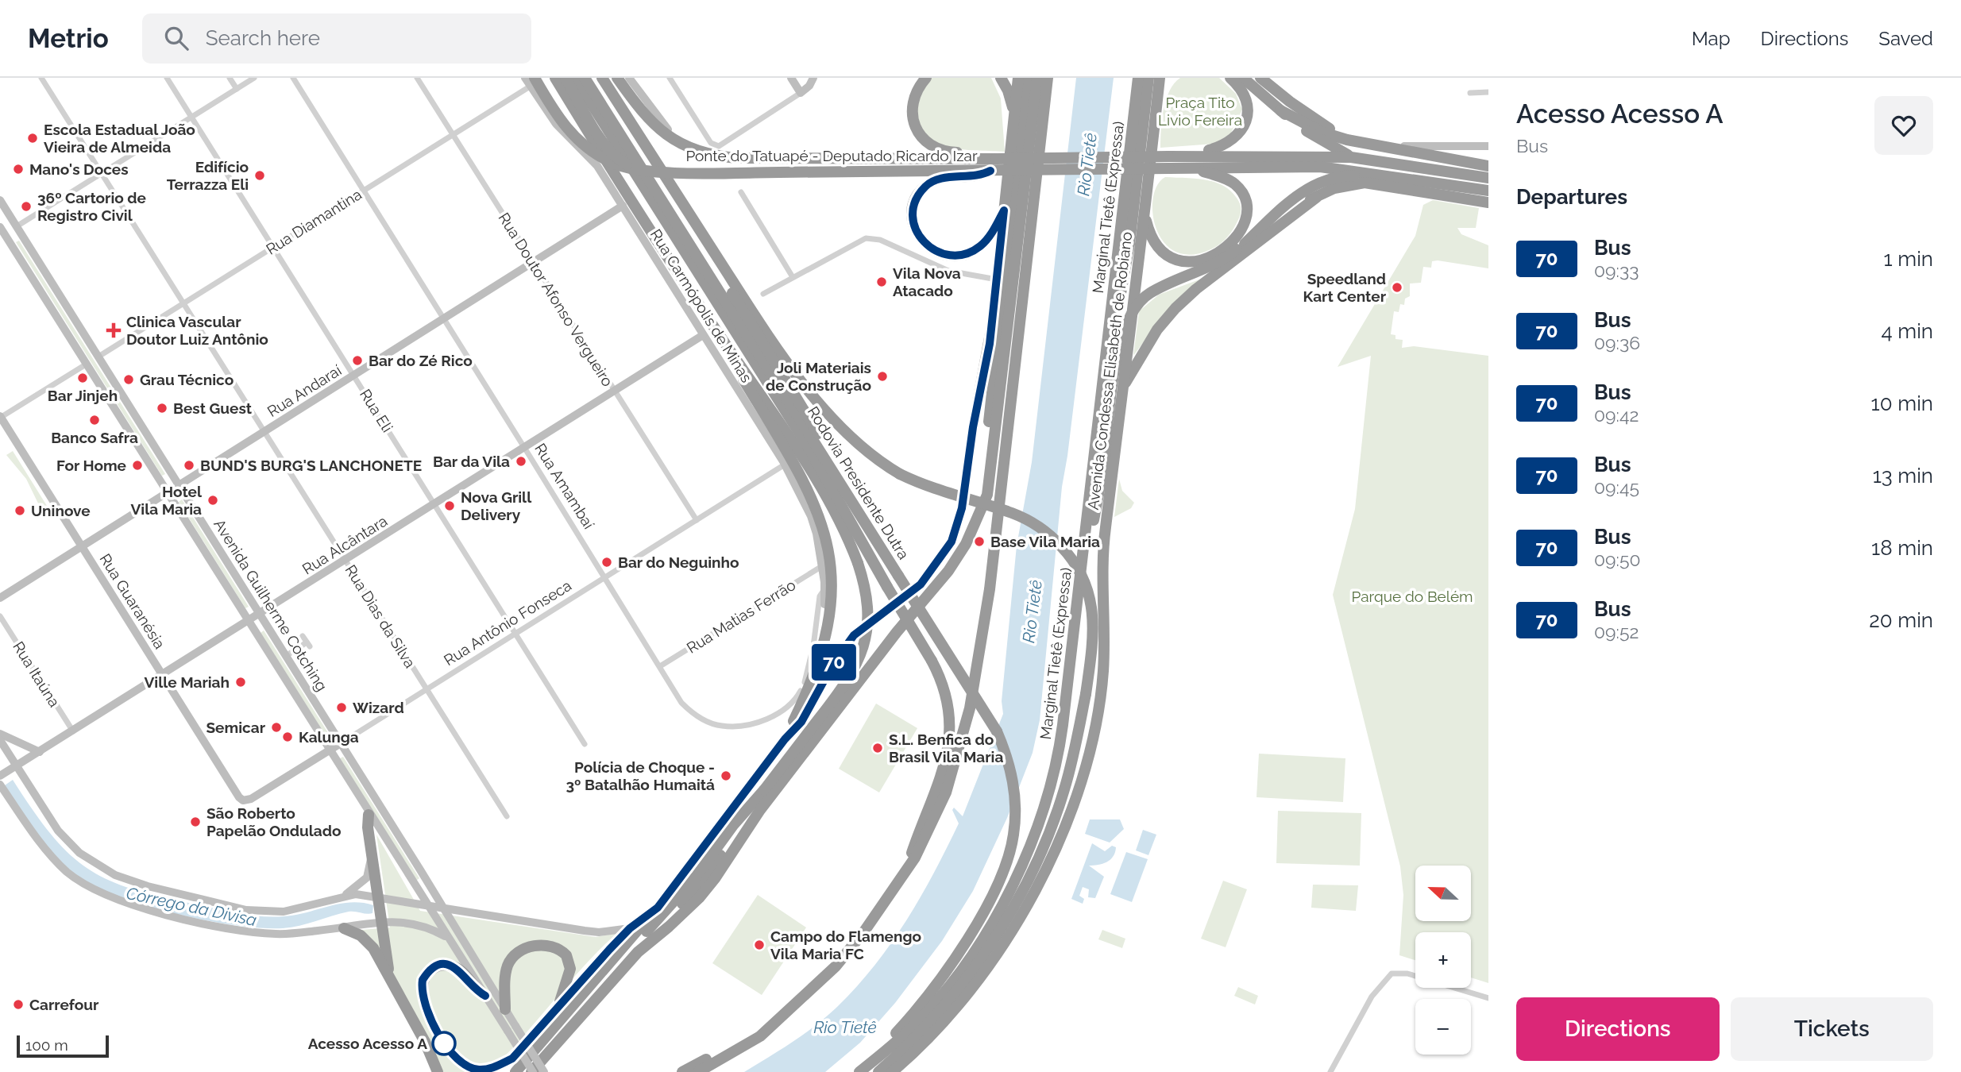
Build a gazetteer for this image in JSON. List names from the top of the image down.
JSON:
{
  "streets": {
    "highway": [
      "Ponte do Tatuapé - Deputado Ricardo Izar",
      "Marginal Tietê (Expressa)",
      "Avenida Condessa Elisabeth de Robiano",
      "Rodovia Presidente Dutra"
    ],
    "main road": [
      "Rua Carmópolis de Minas",
      "Rua Andaraí",
      "Rua Amambaí",
      "Rua Alcântara",
      "Rua Guaranésia",
      "Avenida Guilherme Cotching",
      "Rua Antônio Fonseca"
    ],
    "street": [
      "Rua Diamantina",
      "Rua Doutor Afonso Vergueiro",
      "Rua Eli",
      "Rua Dias da Silva",
      "Rua Matias Ferrão",
      "Rua Itaúna"
    ]
  },
  "crossings": [
    ["Ponte do Tatuapé - Deputado Ricardo Izar", "Rua Diamantina"],
    ["Ponte do Tatuapé - Deputado Ricardo Izar", "Rua Carmópolis de Minas"],
    ["Marginal Tietê (Expressa)", "Rodovia Presidente Dutra"],
    ["Rua Diamantina", "Rua Doutor Afonso Vergueiro"],
    ["Rua Diamantina", "Rua Carmópolis de Minas"],
    ["Rua Diamantina", "Rua Eli"],
    ["Rua Diamantina", "Rua Amambaí"],
    ["Rua Diamantina", "Avenida Guilherme Cotching"],
    ["Rua Diamantina", "Rua Dias da Silva"],
    ["Rua Doutor Afonso Vergueiro", "Rua Andaraí"],
    ["Rua Doutor Afonso Vergueiro", "Rua Alcântara"],
    ["Rua Doutor Afonso Vergueiro", "Rua Antônio Fonseca"],
    ["Rua Carmópolis de Minas", "Rua Andaraí"],
    ["Rua Carmópolis de Minas", "Rua Amambaí"],
    ["Rua Carmópolis de Minas", "Rua Alcântara"],
    ["Rua Carmópolis de Minas", "Rua Matias Ferrão"],
    ["Rua Carmópolis de Minas", "Rua Antônio Fonseca"],
    ["Rua Andaraí", "Rua Eli"],
    ["Rua Andaraí", "Rua Amambaí"],
    ["Rua Andaraí", "Rua Guaranésia"],
    ["Rua Andaraí", "Avenida Guilherme Cotching"],
    ["Rua Andaraí", "Rua Dias da Silva"],
    ["Rua Eli", "Rua Alcântara"],
    ["Rua Eli", "Rua Antônio Fonseca"],
    ["Rua Amambaí", "Rua Alcântara"],
    ["Rua Amambaí", "Rua Matias Ferrão"],
    ["Rua Amambaí", "Rua Antônio Fonseca"],
    ["Rua Alcântara", "Rua Guaranésia"],
    ["Rua Alcântara", "Avenida Guilherme Cotching"],
    ["Rua Alcântara", "Rua Dias da Silva"],
    ["Rua Alcântara", "Rua Itaúna"],
    ["Rua Guaranésia", "Rua Antônio Fonseca"],
    ["Avenida Guilherme Cotching", "Rua Antônio Fonseca"],
    ["Rua Dias da Silva", "Rua Antônio Fonseca"]
  ],
  "water": ["Rio Tietê", "Córrego da Divisa"],
  "parks": ["Praça Tito Livio Fereira", "Parque do Belém"],
  "places": {
    "other": [
      "Escola Estadual João Vieira de Almeida",
      "Mano's Doces",
      "Edifício Terrazza Eli",
      "36º Cartorio de Registro Civil",
      "Vila Nova Atacado",
      "Speedland Kart Center",
      "Bar do Zé Rico",
      "Joli Materiais de Construção",
      "Bar Jinjeh",
      "Grau Técnico",
      "Best Guest",
      "Banco Safra",
      "Bar da Vila",
      "For Home",
      "BUND'S BURG'S LANCHONETE",
      "Hotel Vila Maria",
      "Nova Grill Delivery",
      "Uninove",
      "Base Vila Maria",
      "Bar do Neguinho",
      "Ville Mariah",
      "Wizard",
      "Semicar",
      "Kalunga",
      "S.L. Benfica do Brasil Vila Maria",
      "Polícia de Choque - 3º Batalhão Humaitá",
      "São Roberto Papelão Ondulado",
      "Campo do Flamengo Vila Maria FC",
      "Carrefour",
      "Acesso Acesso A"
    ],
    "health": ["Clinica Vascular Doutor Luiz Antônio"]
  },
  "lines": ["bus line 70"],
  "scale_bar": "100 m",
  "north": "left",
  "page": {
    "header": "Metrio",
    "search": "Search here",
    "nav": ["Map", "Directions", "Saved"],
    "on_map": "70",
    "heading": [
      ["Acesso Acesso A", "Bus"],
      "Departures"
    ],
    "list": [
      {
        "mark": "70",
        "name": "Bus",
        "note": "09:33",
        "value": "1 min"
      },
      {
        "mark": "70",
        "name": "Bus",
        "note": "09:36",
        "value": "4 min"
      },
      {
        "mark": "70",
        "name": "Bus",
        "note": "09:42",
        "value": "10 min"
      },
      {
        "mark": "70",
        "name": "Bus",
        "note": "09:45",
        "value": "13 min"
      },
      {
        "mark": "70",
        "name": "Bus",
        "note": "09:50",
        "value": "18 min"
      },
      {
        "mark": "70",
        "name": "Bus",
        "note": "09:52",
        "value": "20 min"
      }
    ],
    "map_buttons": ["+", "−"],
    "buttons": ["Directions", "Tickets"],
    "scale": "100 m"
  }
}
